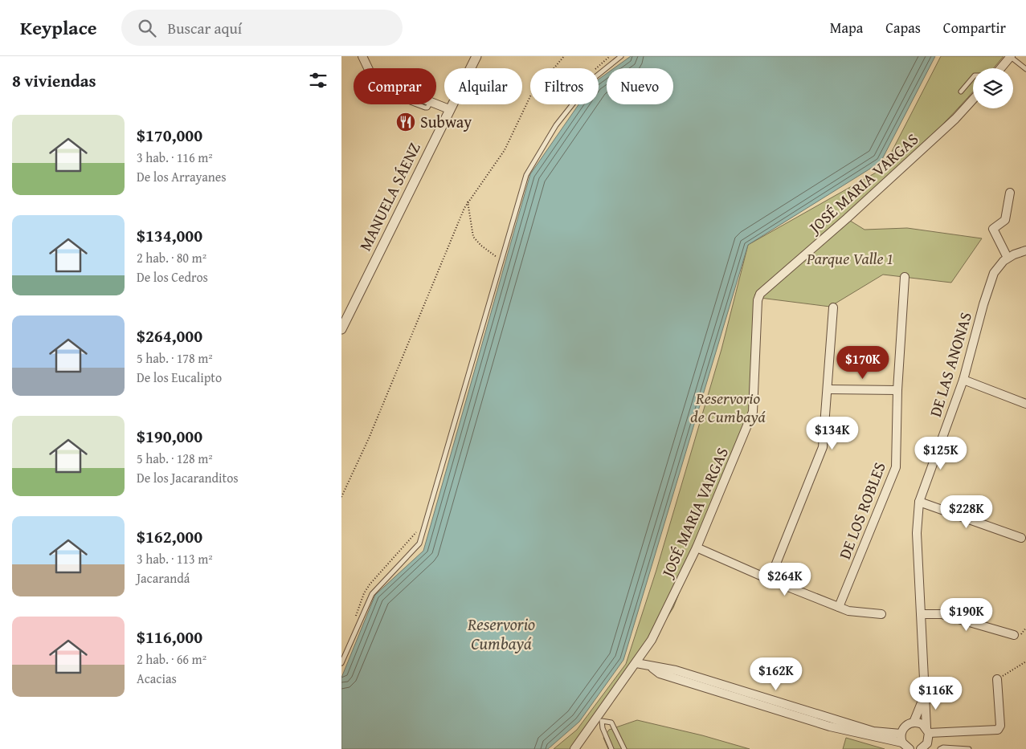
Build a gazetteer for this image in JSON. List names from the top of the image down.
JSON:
{
  "streets": {
    "street": [
      "JOSÉ MARIA VARGAS",
      "MANUELA SÁENZ",
      "DE LAS ANONAS",
      "DE LOS ROBLES"
    ]
  },
  "water": ["Reservorio Cumbayá"],
  "parks": ["Parque Valle 1", "Reservorio de Cumbayá"],
  "places": {
    "restaurant": ["Subway"]
  },
  "page": {
    "header": "Keyplace",
    "search": "Buscar aquí",
    "nav": ["Mapa", "Capas", "Compartir"],
    "heading": "8 viviendas",
    "chip": [
      "Comprar",
      "Alquilar",
      "Filtros",
      "Nuevo"
    ],
    "list": [
      {
        "name": "$170,000",
        "note": "3 hab. · 116 m² · De los Arrayanes"
      },
      {
        "name": "$134,000",
        "note": "2 hab. · 80 m² · De los Cedros"
      },
      {
        "name": "$264,000",
        "note": "5 hab. · 178 m² · De los Eucalipto"
      },
      {
        "name": "$190,000",
        "note": "5 hab. · 128 m² · De los Jacaranditos"
      },
      {
        "name": "$162,000",
        "note": "3 hab. · 113 m² · Jacarandá"
      },
      {
        "name": "$116,000",
        "note": "2 hab. · 66 m² · Acacias"
      }
    ],
    "price": [
      "$170K",
      "$134K",
      "$125K",
      "$228K",
      "$264K",
      "$190K",
      "$162K",
      "$116K"
    ]
  }
}
